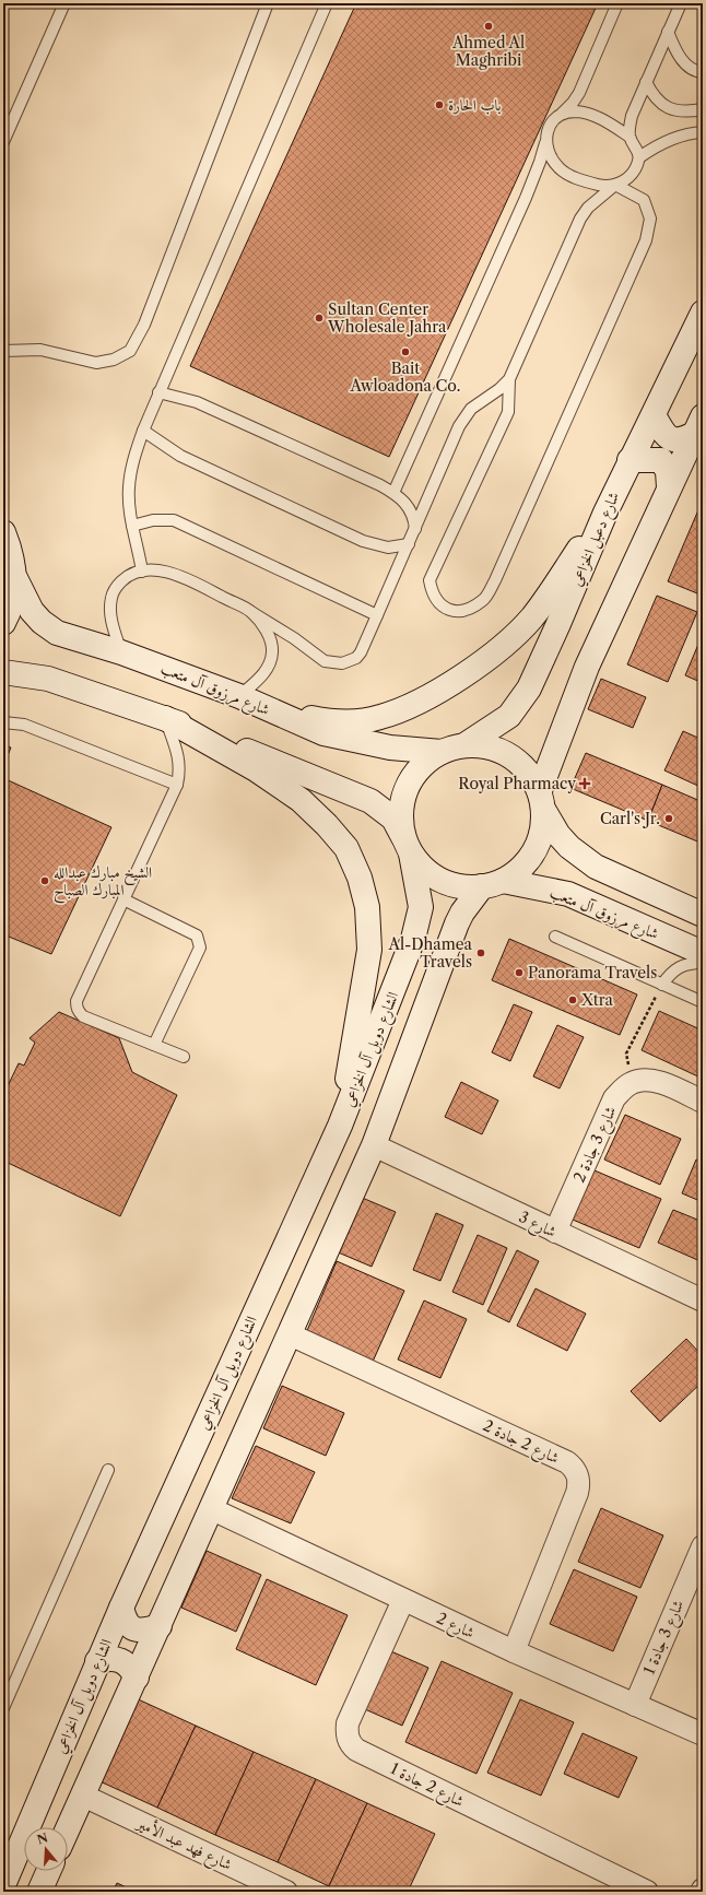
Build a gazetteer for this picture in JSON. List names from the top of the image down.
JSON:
{
  "streets": {
    "main road": ["شارع دعبل الخزاعي", "شارع مرزوق آل متعب", "الشارع دوبل آل الخزاعي"],
    "street": [
      "شارع 3 جادة 2",
      "شارع 3",
      "شارع 2 جادة 2",
      "شارع 2",
      "شارع 3 جادة 1",
      "شارع 2 جادة 1",
      "شارع فهد عبد الأمير"
    ]
  },
  "crossings": [
    ["شارع دعبل الخزاعي", "شارع مرزوق آل متعب"],
    ["شارع دعبل الخزاعي", "الشارع دوبل آل الخزاعي"],
    ["شارع مرزوق آل متعب", "الشارع دوبل آل الخزاعي"],
    ["شارع 3 جادة 2", "شارع 3"],
    ["شارع 2 جادة 2", "شارع 2"],
    ["شارع 2", "شارع 3 جادة 1"],
    ["شارع 2", "شارع 2 جادة 1"]
  ],
  "places": {
    "other": [
      "Ahmed Al Maghribi",
      "باب الحارة",
      "Sultan Center Wholesale Jahra",
      "Bait Awloadona Co.",
      "Carl's Jr.",
      "الشيخ مبارك عبدالله المبارك الصباح",
      "Al-Dhamea Travels",
      "Panorama Travels",
      "Xtra"
    ],
    "health": ["Royal Pharmacy"]
  },
  "north": "top"
}
